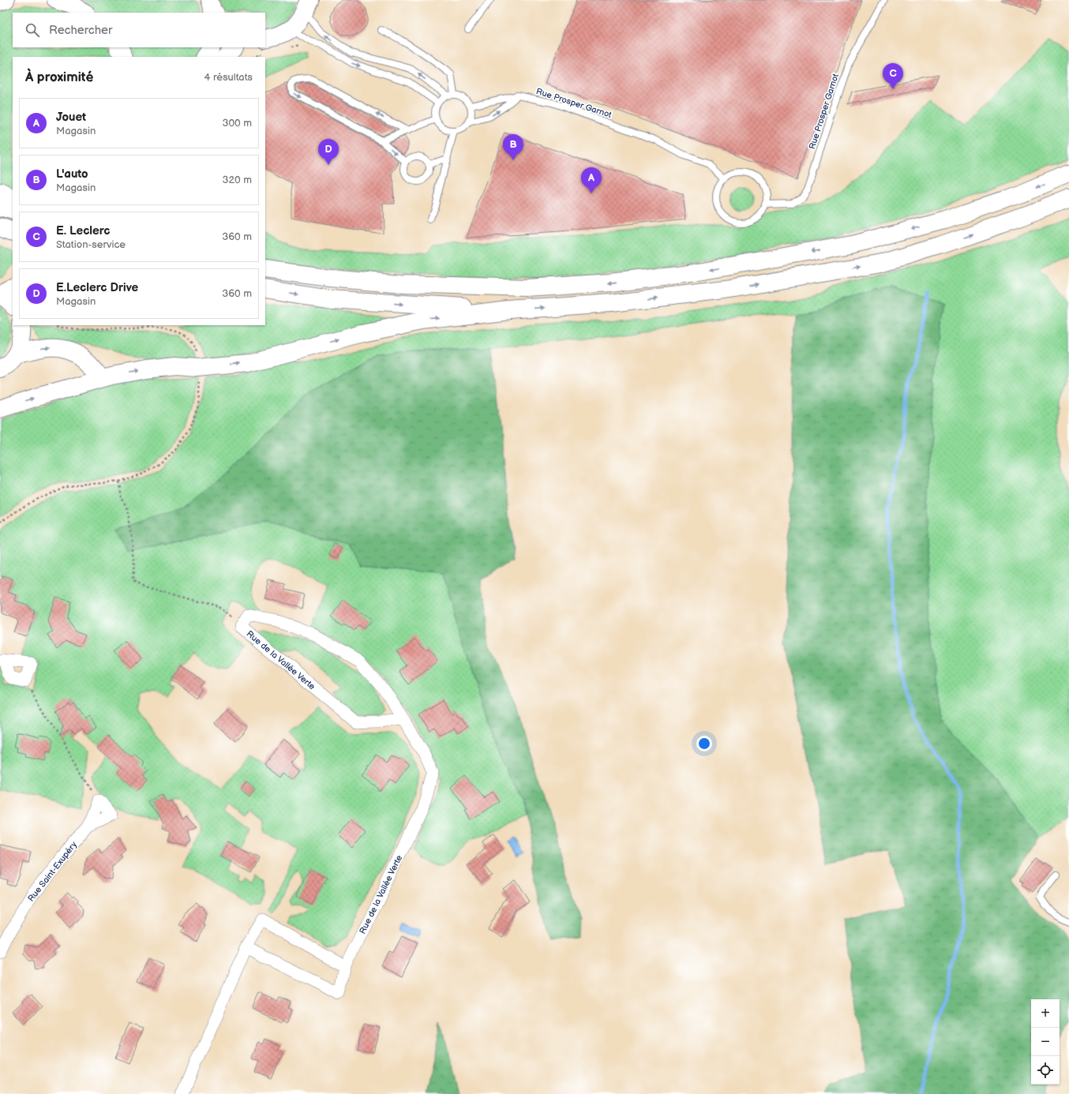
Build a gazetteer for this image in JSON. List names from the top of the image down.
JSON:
{
  "streets": {
    "street": ["Rue de la Vallée Verte", "Rue Saint-Exupéry"],
    "lane": ["Rue Prosper Garnot"]
  },
  "page": {
    "search": "Rechercher",
    "heading": ["À proximité", "4 résultats"],
    "pins": [
      "C",
      "B",
      "D",
      "A"
    ],
    "list": [
      {
        "mark": "A",
        "name": "Jouet",
        "note": "Magasin",
        "value": "300 m"
      },
      {
        "mark": "B",
        "name": "L'auto",
        "note": "Magasin",
        "value": "320 m"
      },
      {
        "mark": "C",
        "name": "E. Leclerc",
        "note": "Station-service",
        "value": "360 m"
      },
      {
        "mark": "D",
        "name": "E.Leclerc Drive",
        "note": "Magasin",
        "value": "360 m"
      }
    ],
    "map_buttons": ["+", "−"]
  }
}
